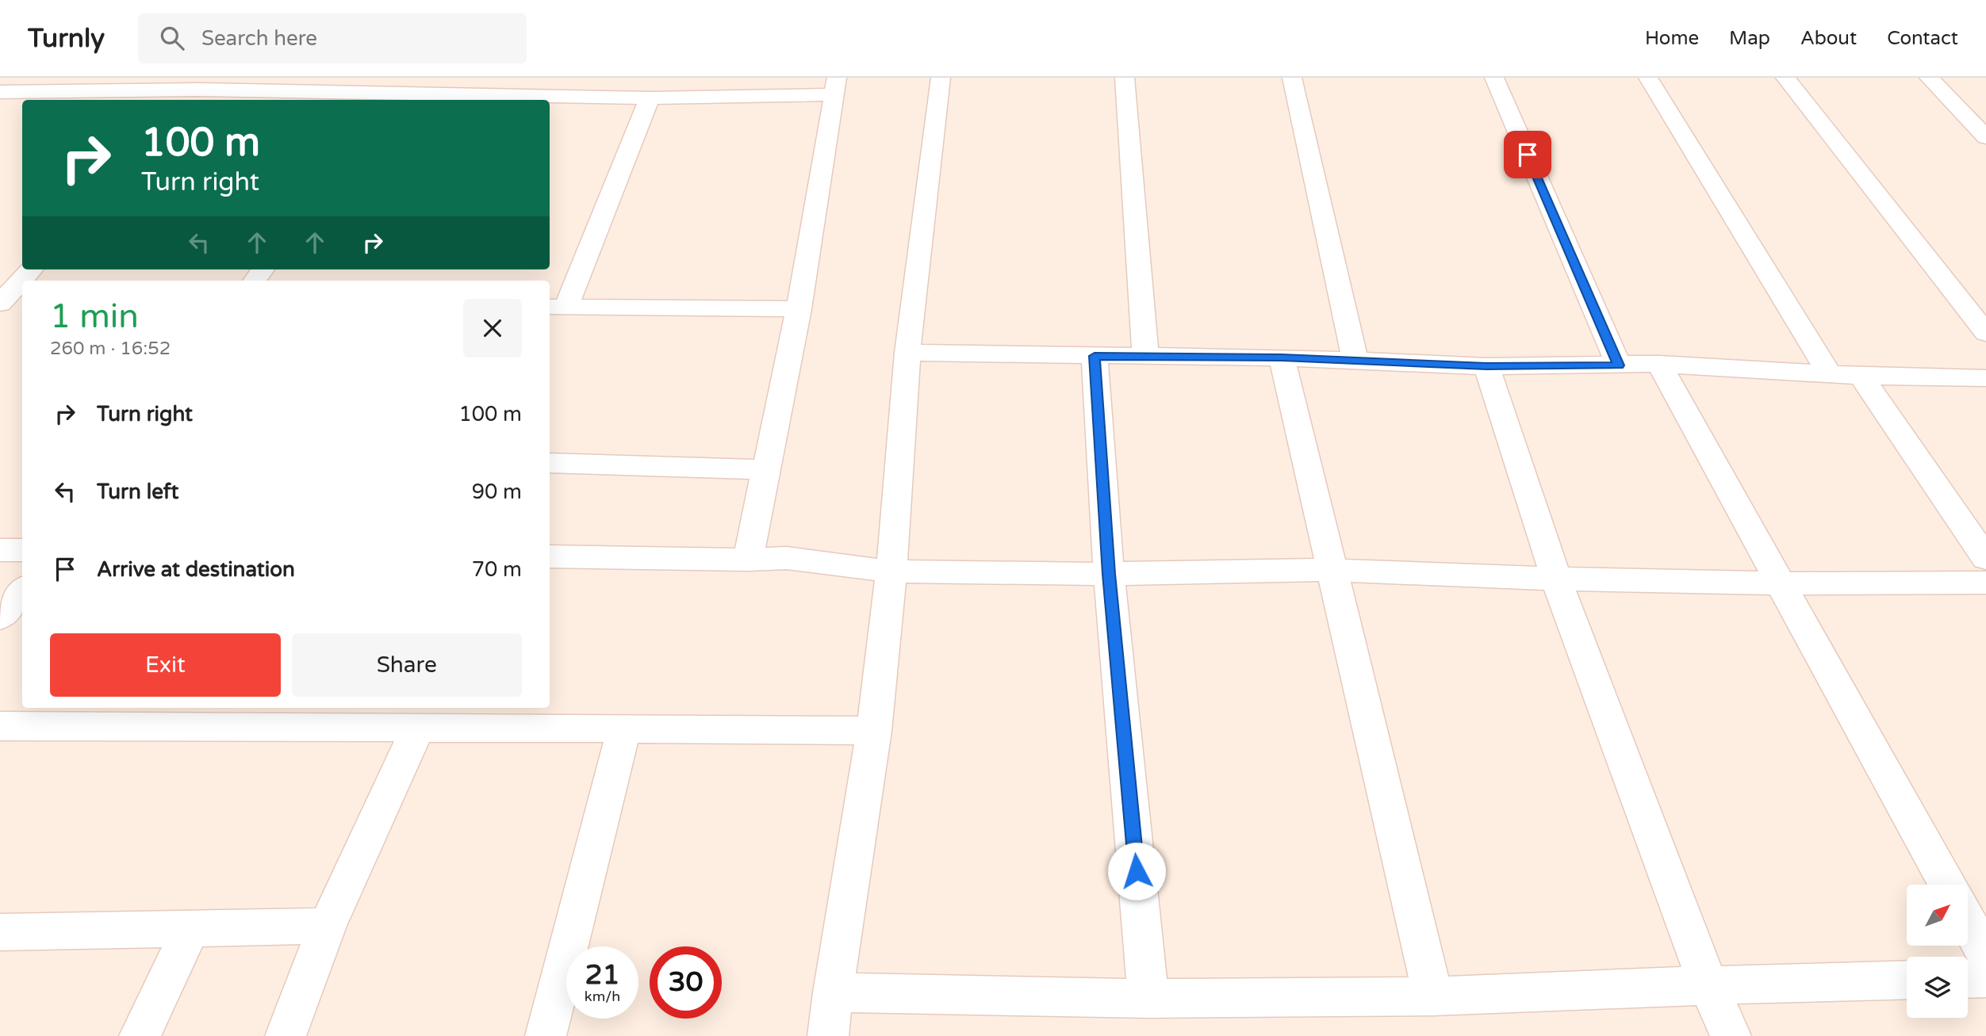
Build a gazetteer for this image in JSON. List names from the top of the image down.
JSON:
{
  "north": "top right",
  "page": {
    "header": "Turnly",
    "search": "Search here",
    "nav": [
      "Home",
      "Map",
      "About",
      "Contact"
    ],
    "turn": ["100 m", "Turn right"],
    "heading": ["1 min", "260 m · 16:52"],
    "list": [
      {
        "name": "Turn right",
        "value": "100 m"
      },
      {
        "name": "Turn left",
        "value": "90 m"
      },
      {
        "name": "Arrive at destination",
        "value": "70 m"
      }
    ],
    "buttons": ["Exit", "Share"],
    "speed": "21 km/h",
    "limit": "30"
  }
}
